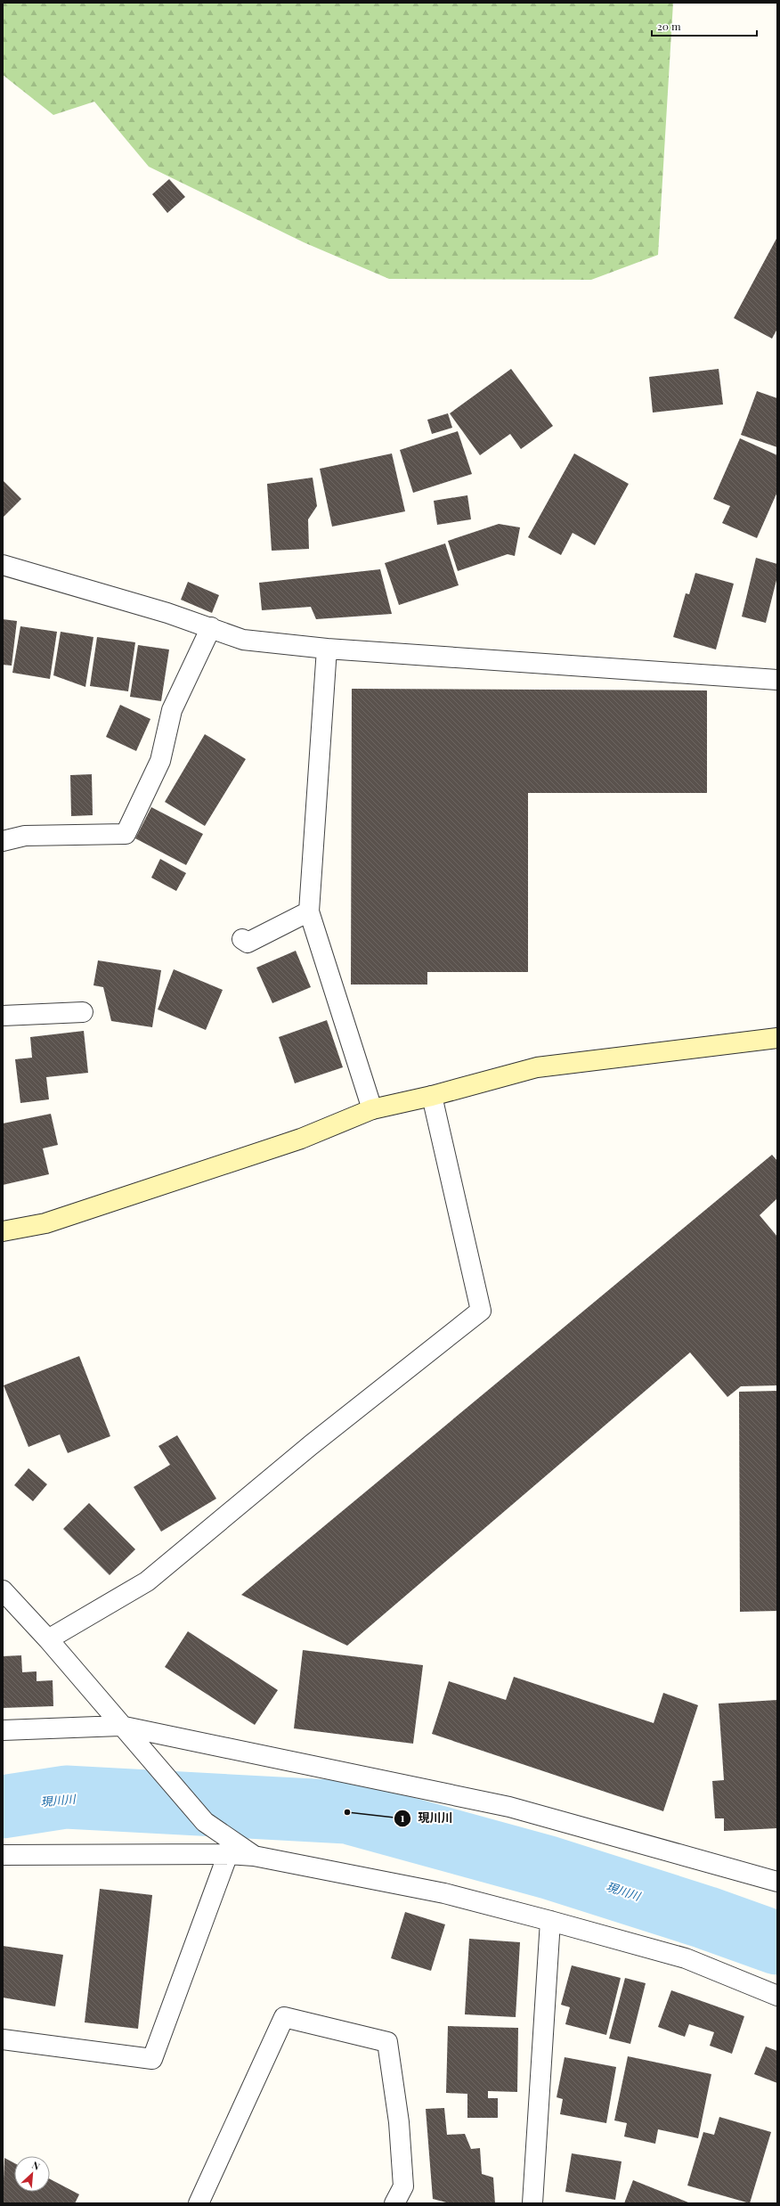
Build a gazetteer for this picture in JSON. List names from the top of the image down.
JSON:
{
  "water": ["現川川"],
  "places": ["現川川"],
  "scale_bar": "20 m",
  "north": "top right"
}
